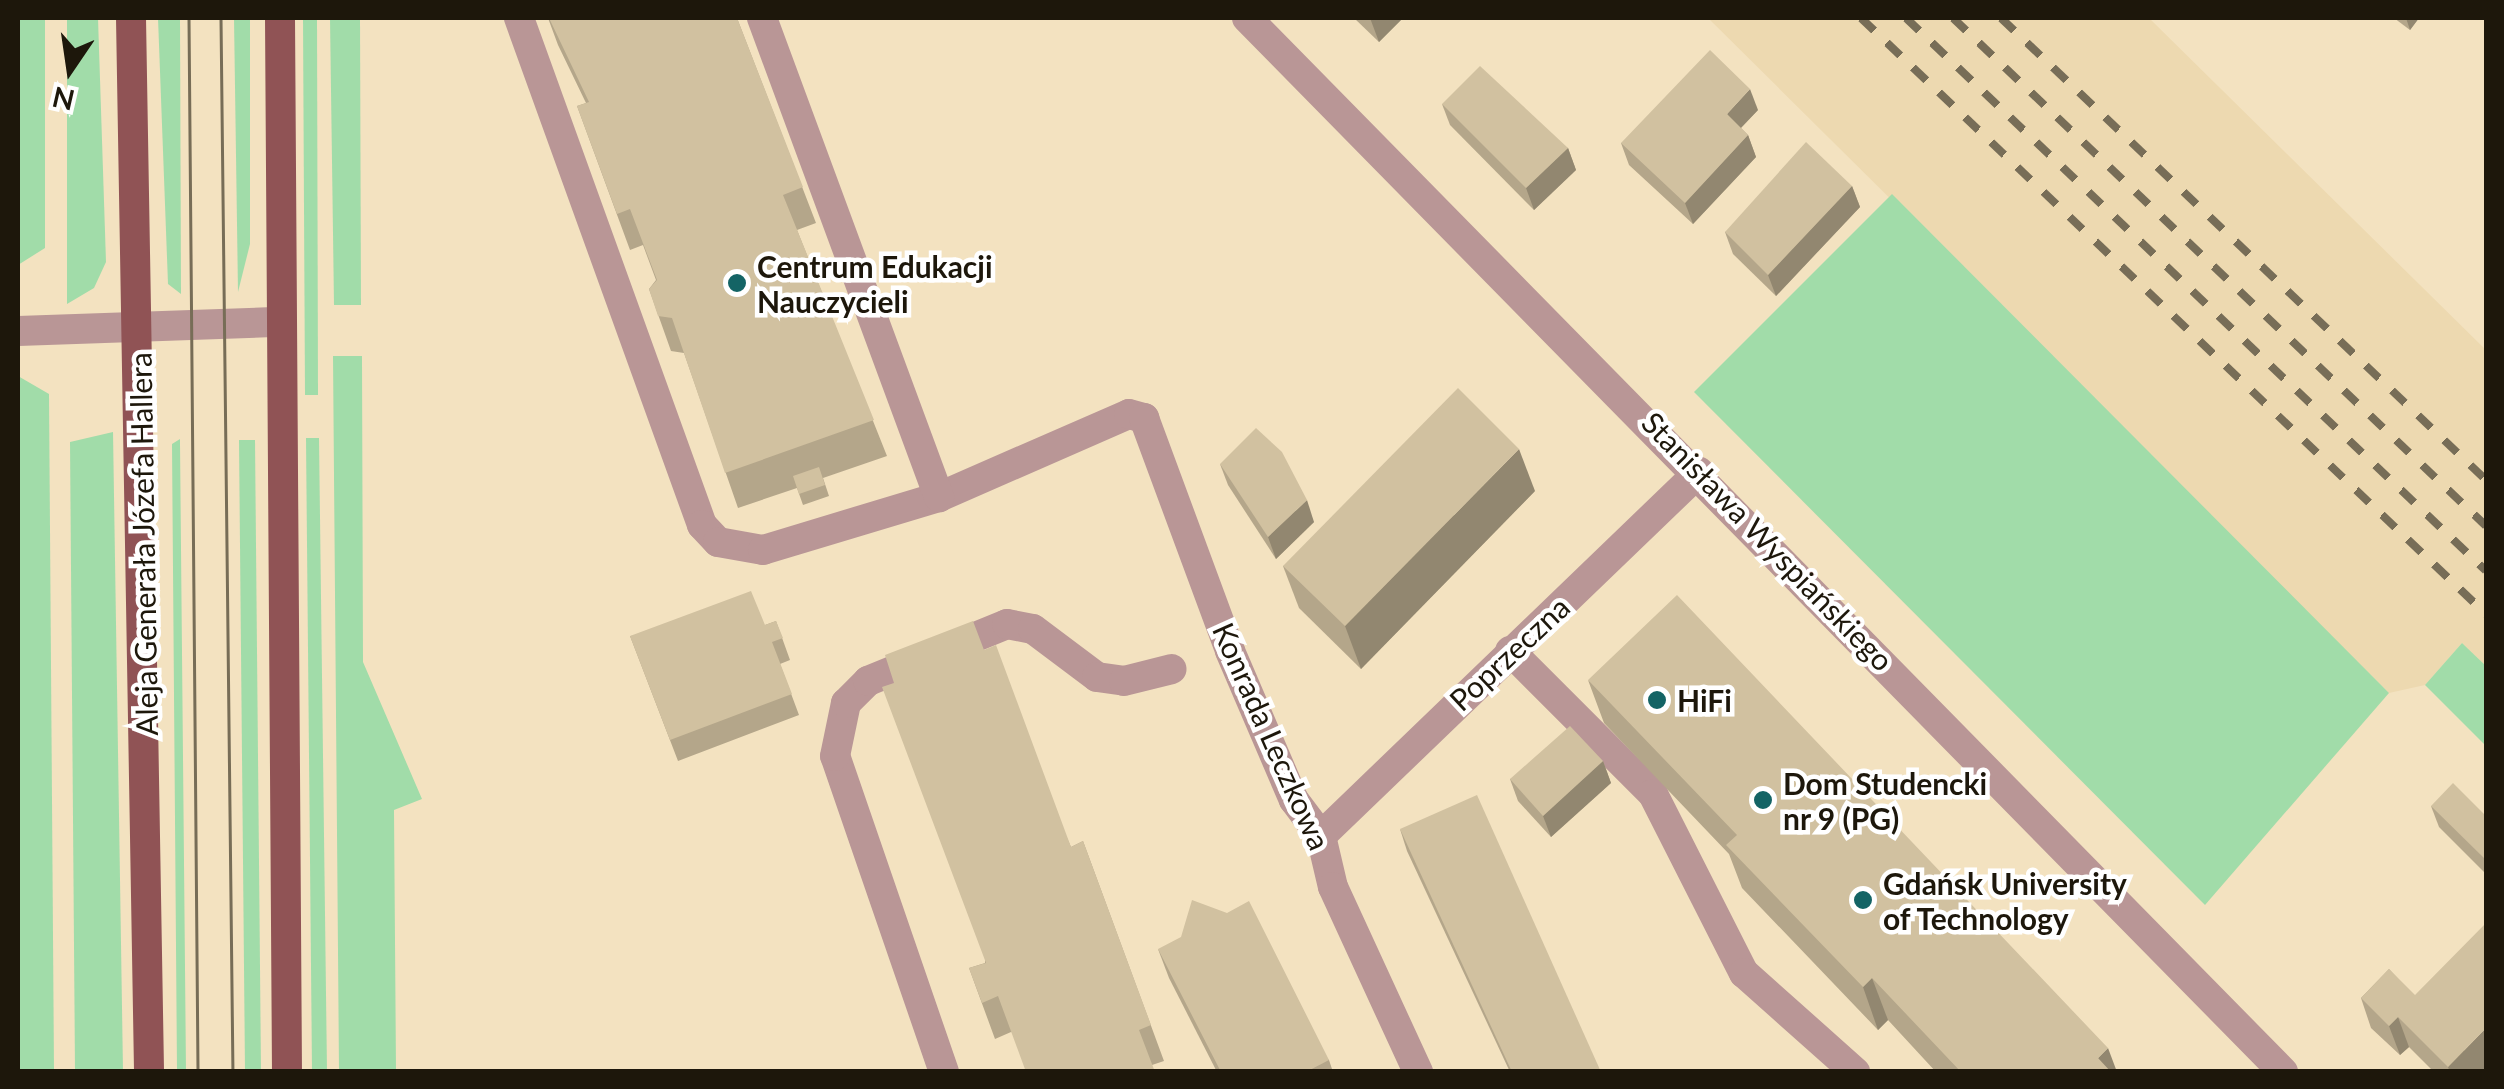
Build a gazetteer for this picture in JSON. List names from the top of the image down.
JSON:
{
  "streets": {
    "main road": ["Aleja Generała Józefa Hallera"],
    "street": ["Stanisława Wyspiańskiego", "Poprzeczna", "Konrada Leczkowa"]
  },
  "crossings": [
    ["Stanisława Wyspiańskiego", "Poprzeczna"],
    ["Poprzeczna", "Konrada Leczkowa"]
  ],
  "places": [
    "Centrum Edukacji Nauczycieli",
    "HiFi",
    "Dom Studencki nr 9 (PG)",
    "Gdańsk University of Technology"
  ],
  "north": "bottom"
}
